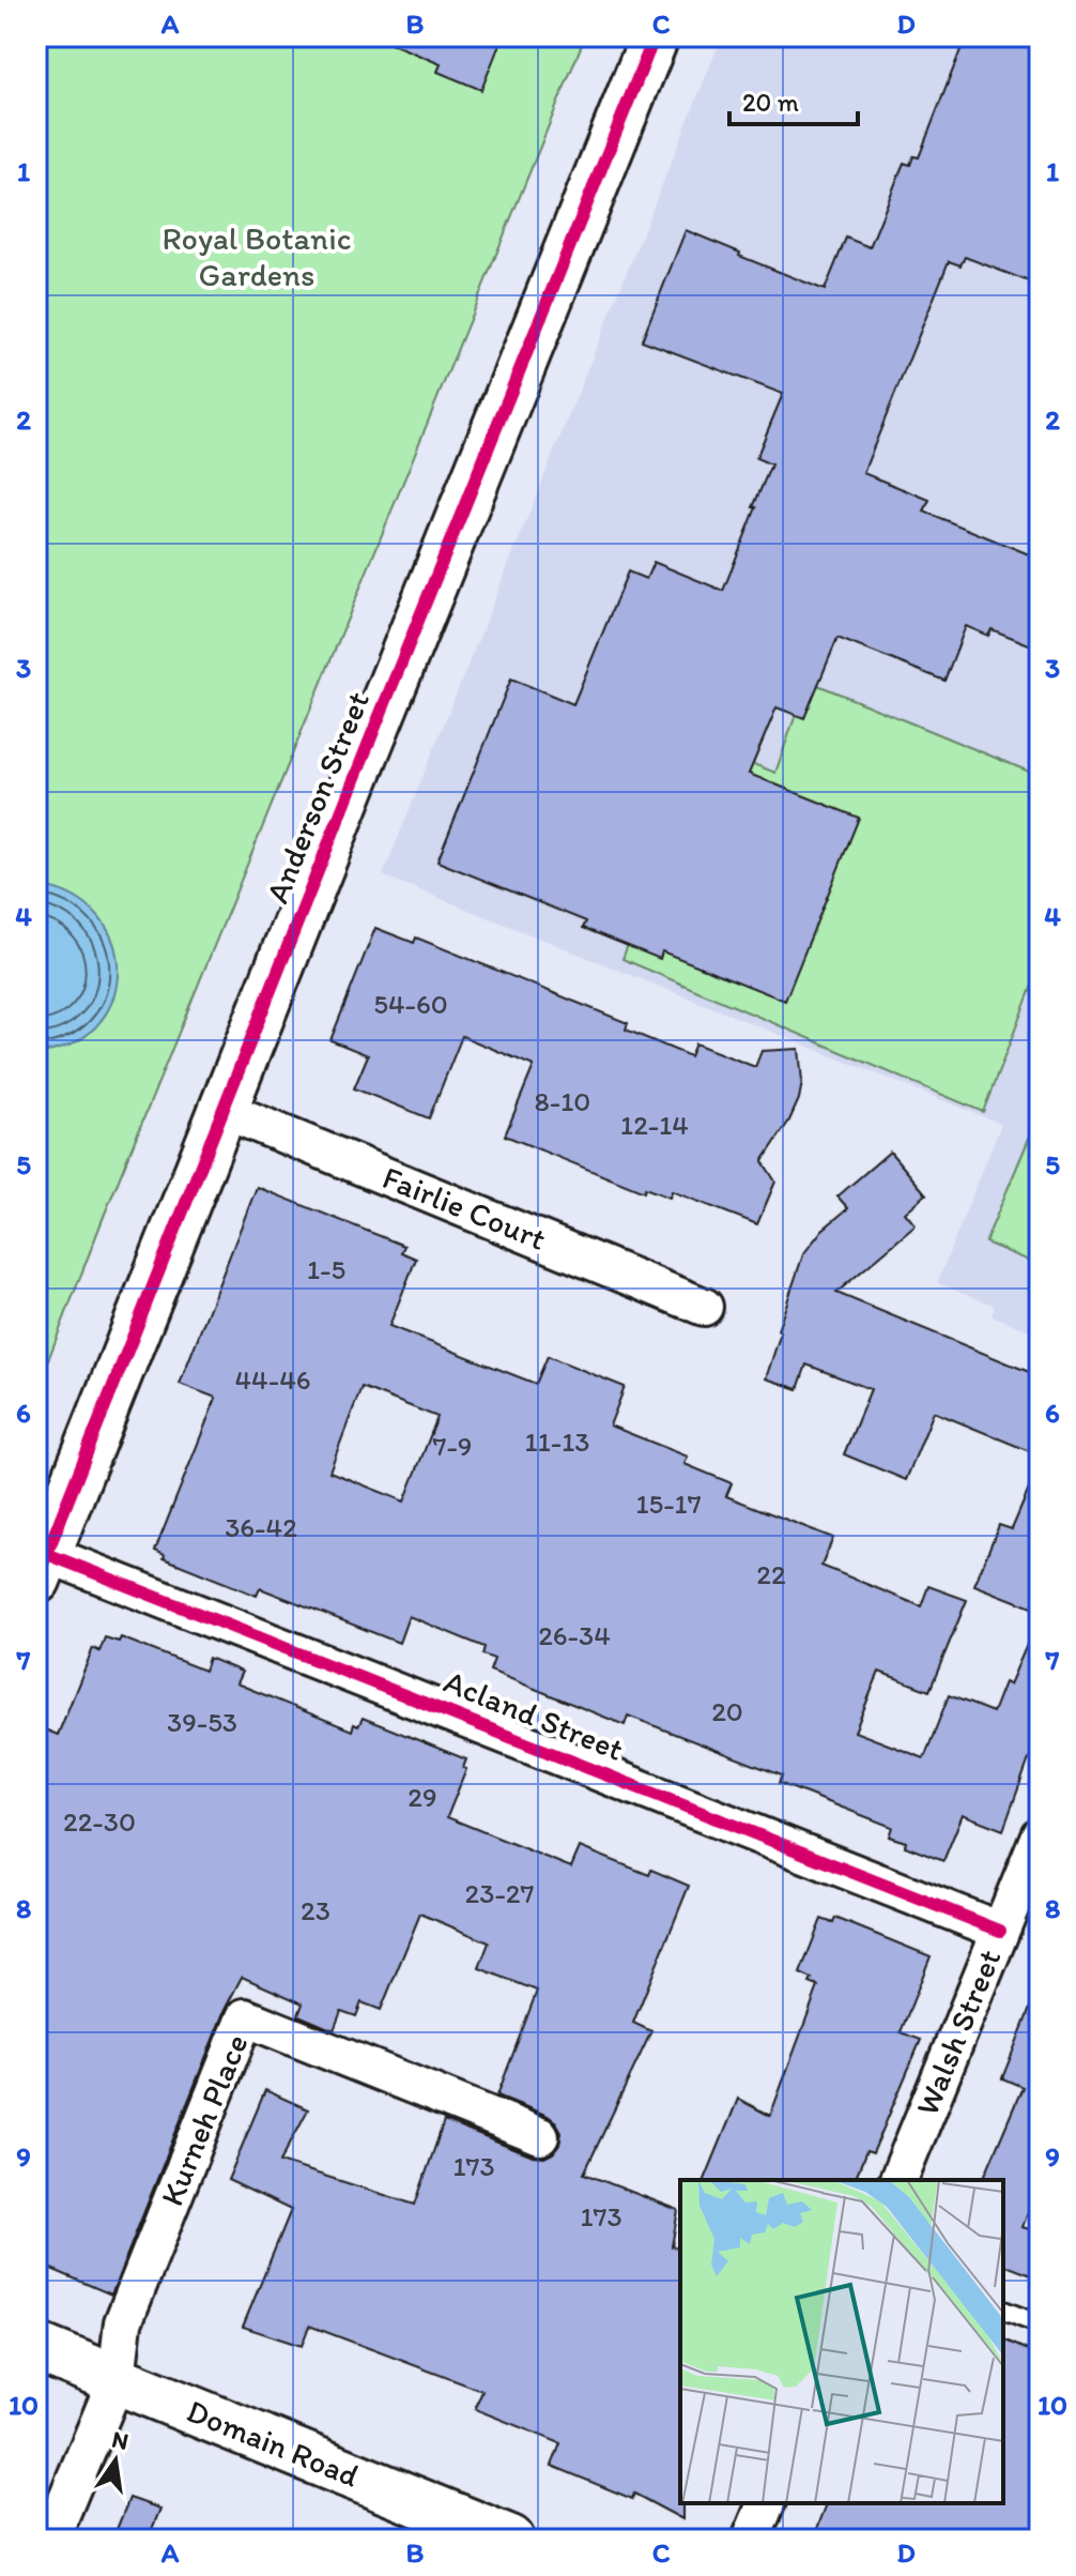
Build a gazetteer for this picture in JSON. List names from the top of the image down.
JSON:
{
  "streets": {
    "street": [
      "Anderson Street",
      "Fairlie Court",
      "Acland Street",
      "Walsh Street",
      "Kurneh Place",
      "Domain Road"
    ]
  },
  "crossings": [
    ["Anderson Street", "Fairlie Court"],
    ["Anderson Street", "Acland Street"],
    ["Acland Street", "Walsh Street"],
    ["Kurneh Place", "Domain Road"]
  ],
  "parks": ["Royal Botanic Gardens"],
  "house_numbers": [
    "54-60",
    "8-10",
    "12-14",
    "1-5",
    "44-46",
    "11-13",
    "7-9",
    "15-17",
    "36-42",
    "22",
    "26-34",
    "20",
    "39-53",
    "29",
    "22-30",
    "23-27",
    "23",
    "173",
    "173"
  ],
  "scale_bar": "20 m",
  "north": "top",
  "grid": {
    "columns": [
      "A",
      "B",
      "C",
      "D"
    ],
    "rows": [
      "1",
      "2",
      "3",
      "4",
      "5",
      "6",
      "7",
      "8",
      "9",
      "10"
    ]
  }
}
